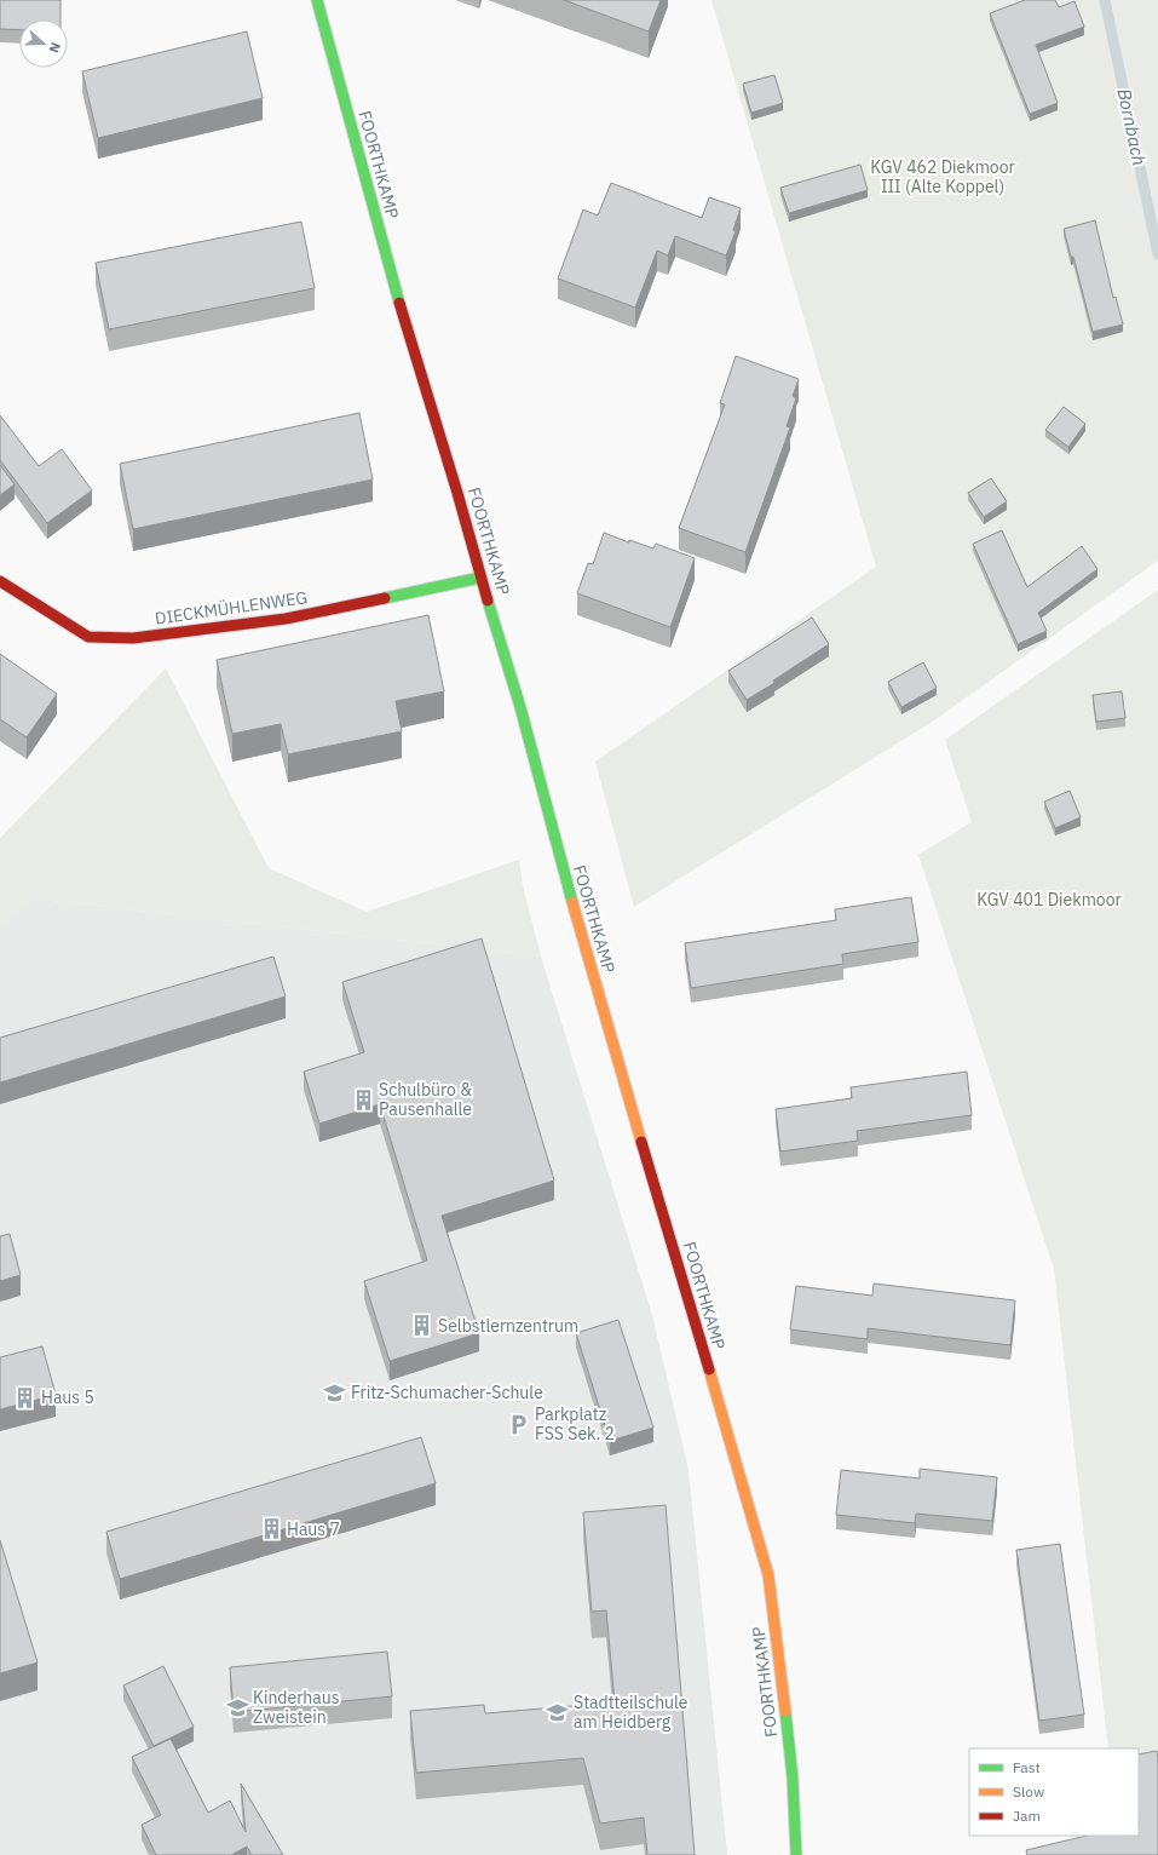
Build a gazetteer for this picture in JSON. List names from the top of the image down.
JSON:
{
  "streets": {
    "street": ["FOORTHKAMP", "DIECKMÜHLENWEG"]
  },
  "crossings": [
    ["FOORTHKAMP", "DIECKMÜHLENWEG"]
  ],
  "water": ["Bornbach"],
  "parks": ["KGV 462 Diekmoor III (Alte Koppel)", "KGV 401 Diekmoor"],
  "places": {
    "building": [
      "Schulbüro & Pausenhalle",
      "Selbstlernzentrum",
      "Haus 5",
      "Haus 7"
    ],
    "school or university": ["Fritz-Schumacher-Schule", "Kinderhaus Zweistein", "Stadtteilschule am Heidberg"],
    "parking": ["Parkplatz FSS Sek. 2"]
  },
  "legend": ["Fast", "Slow", "Jam"],
  "north": "right"
}
